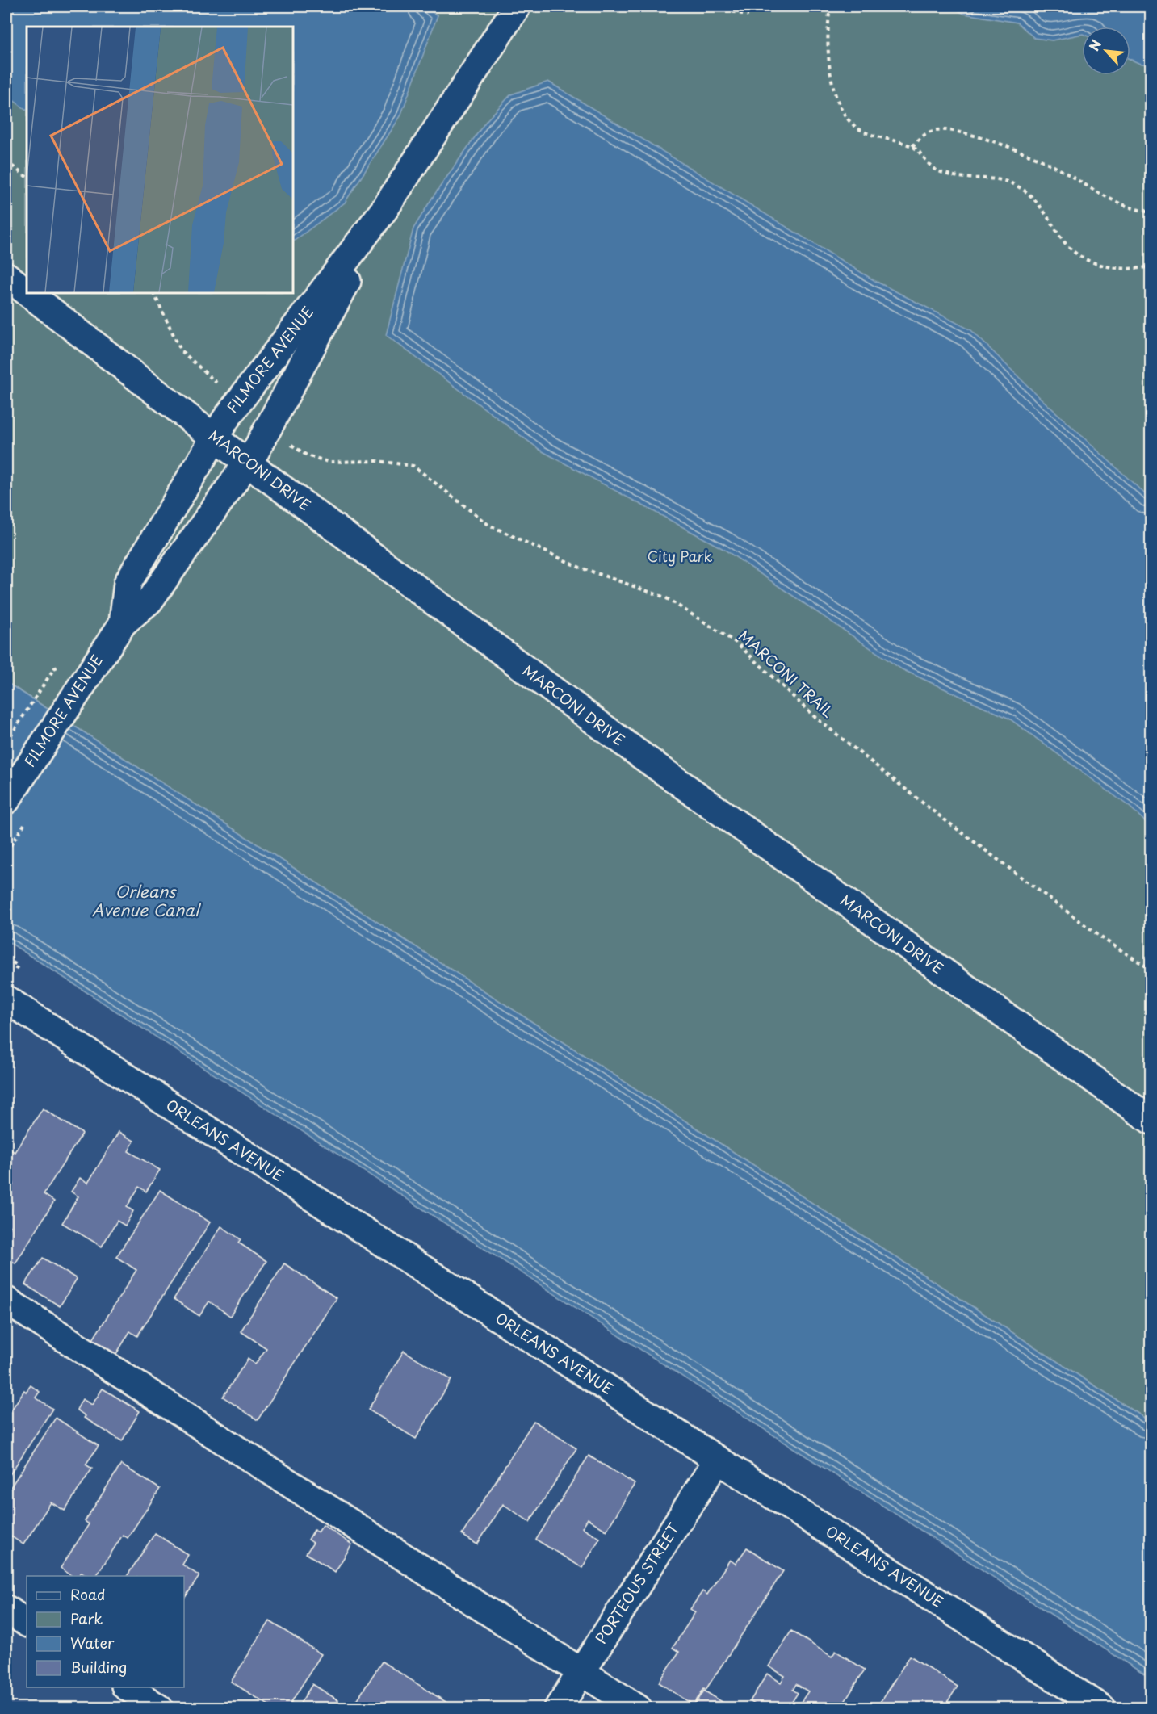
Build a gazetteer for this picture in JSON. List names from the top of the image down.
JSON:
{
  "streets": {
    "street": [
      "FILMORE AVENUE",
      "MARCONI DRIVE",
      "ORLEANS AVENUE",
      "PORTEOUS STREET"
    ],
    "path": ["MARCONI TRAIL"]
  },
  "crossings": [
    ["FILMORE AVENUE", "MARCONI DRIVE"],
    ["ORLEANS AVENUE", "PORTEOUS STREET"]
  ],
  "water": ["Orleans Avenue Canal"],
  "parks": ["City Park"],
  "legend": [
    "Road",
    "Park",
    "Water",
    "Building"
  ],
  "north": "top left"
}
